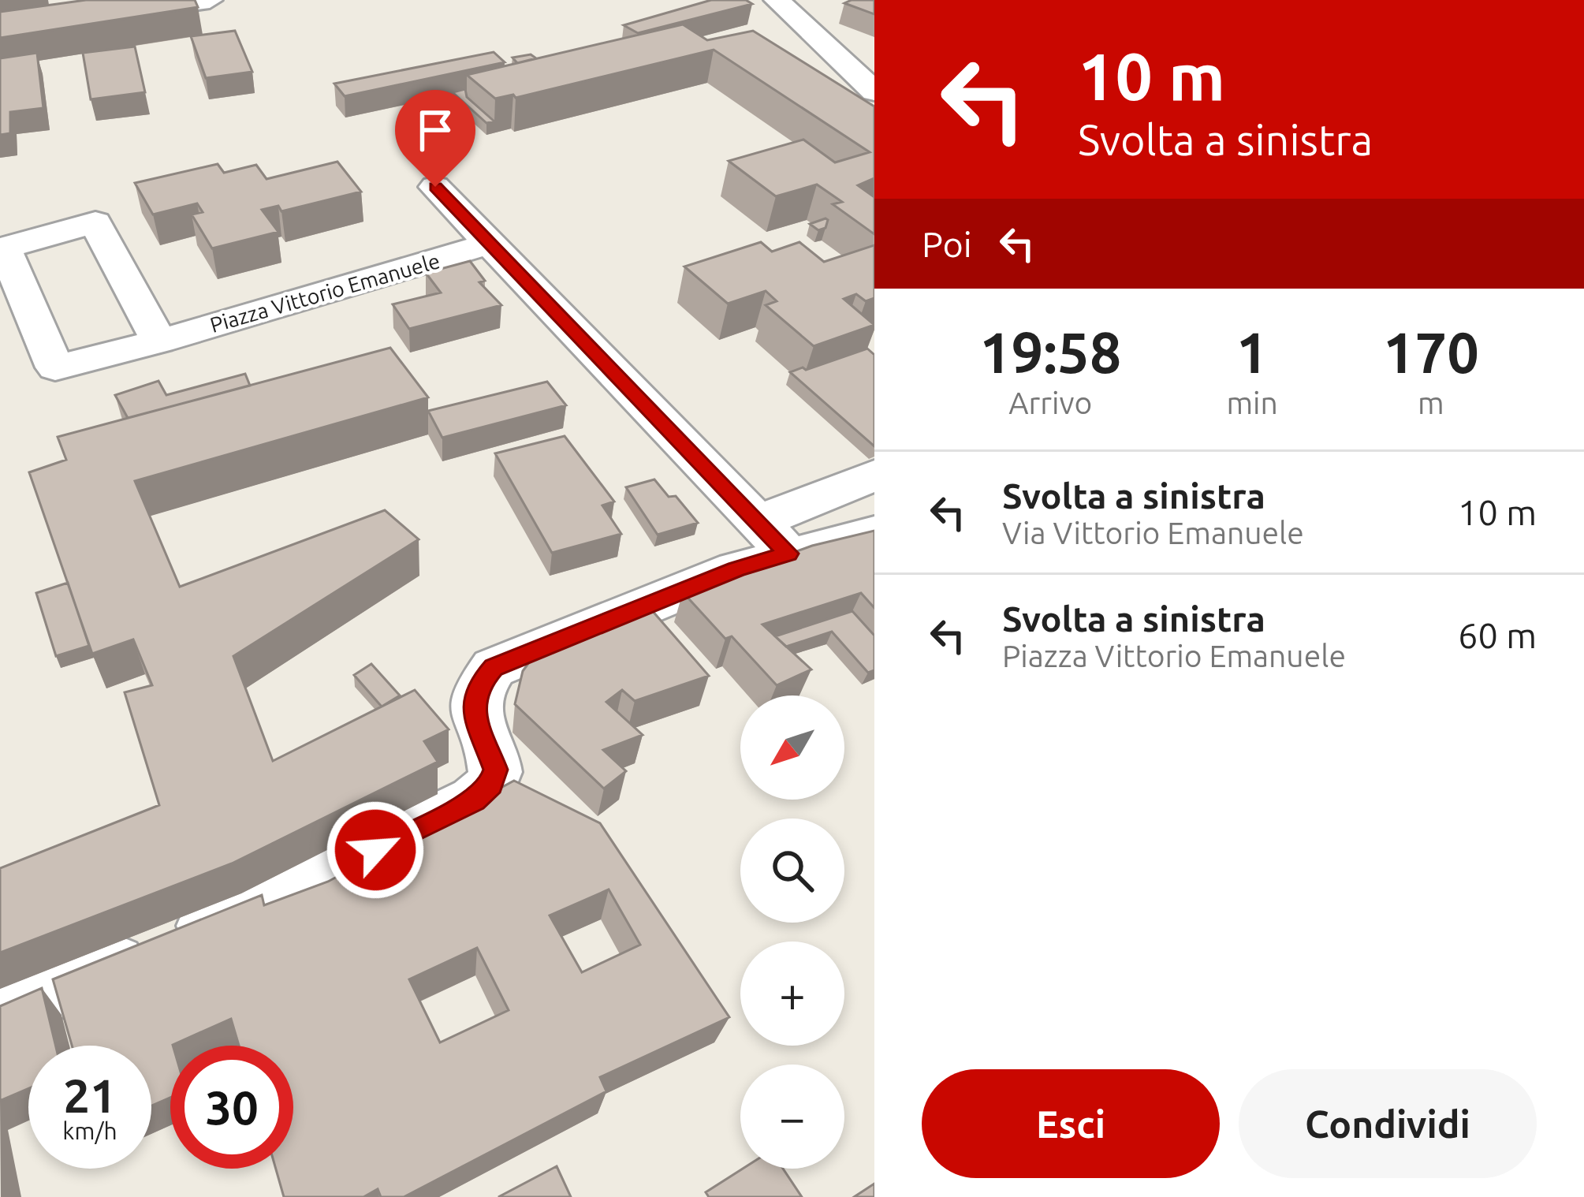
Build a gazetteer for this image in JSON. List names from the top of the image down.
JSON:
{
  "streets": {
    "street": ["Piazza Vittorio Emanuele"]
  },
  "north": "bottom left",
  "page": {
    "turn": ["10 m", "Svolta a sinistra"],
    "then": "Poi",
    "eta": [
      "19:58",
      "Arrivo",
      "1",
      "min",
      "170",
      "m"
    ],
    "list": [
      {
        "name": "Svolta a sinistra",
        "note": "Via Vittorio Emanuele",
        "value": "10 m"
      },
      {
        "name": "Svolta a sinistra",
        "note": "Piazza Vittorio Emanuele",
        "value": "60 m"
      }
    ],
    "map_buttons": ["+", "−"],
    "speed": "21 km/h",
    "limit": "30",
    "buttons": ["Esci", "Condividi"]
  }
}
